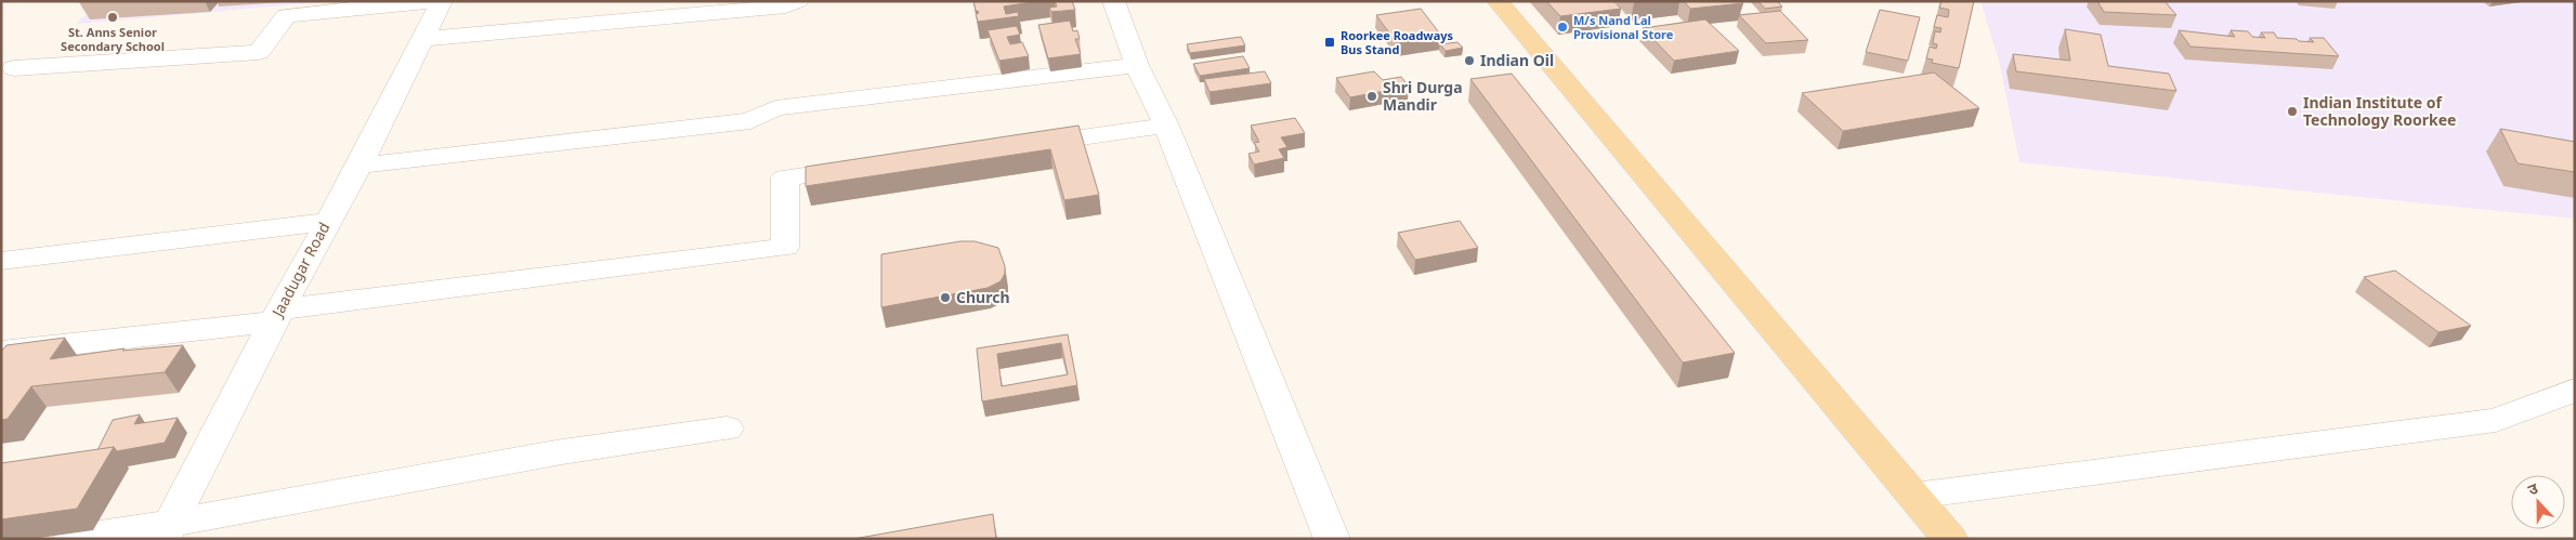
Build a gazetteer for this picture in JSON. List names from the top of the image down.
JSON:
{
  "streets": {
    "street": ["Jaadugar Road"]
  },
  "places": {
    "other": [
      "St. Anns Senior Secondary School",
      "M/s Nand Lal Provisional Store",
      "Indian Oil",
      "Shri Durga Mandir",
      "Indian Institute of Technology Roorkee",
      "Church"
    ],
    "transit": ["Roorkee Roadways Bus Stand"]
  },
  "north": "top"
}
